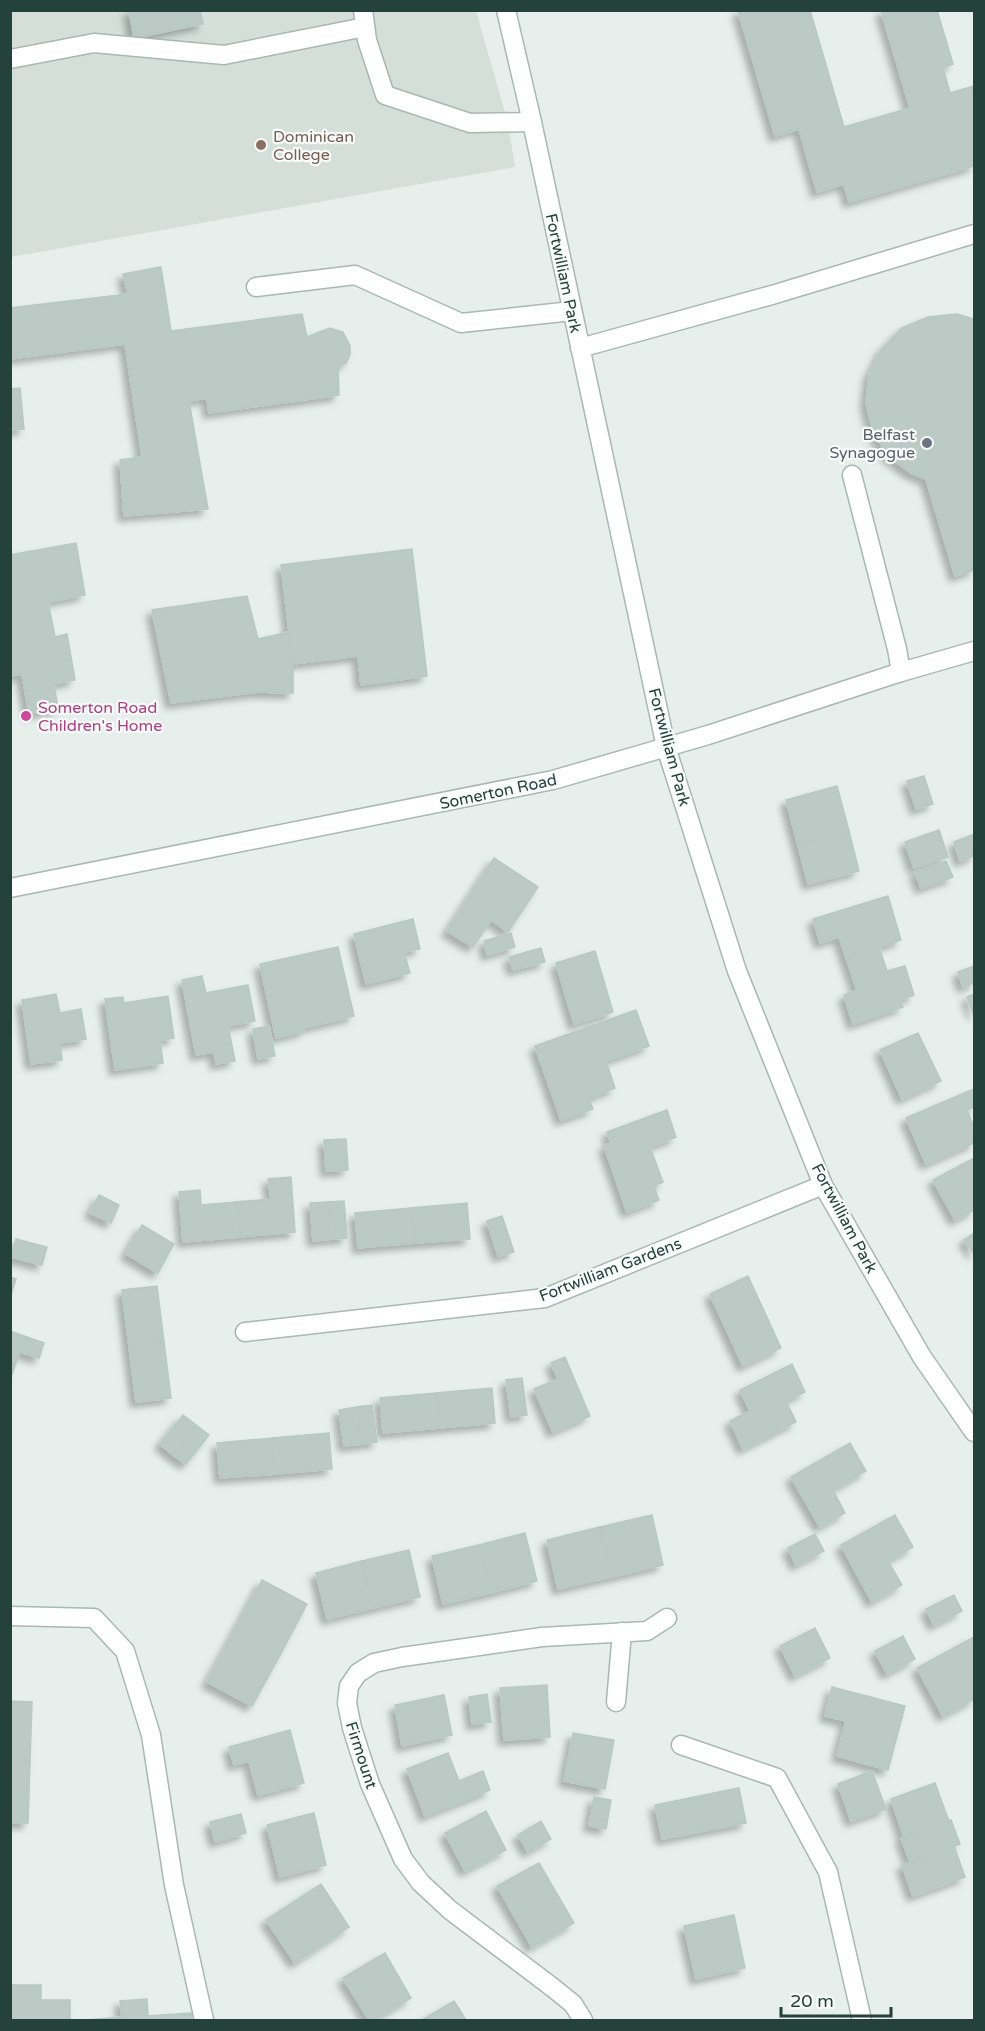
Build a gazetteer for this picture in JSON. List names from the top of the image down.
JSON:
{
  "streets": {
    "street": [
      "Fortwilliam Park",
      "Somerton Road",
      "Fortwilliam Gardens",
      "Firmount"
    ]
  },
  "crossings": [
    ["Fortwilliam Park", "Somerton Road"],
    ["Fortwilliam Park", "Fortwilliam Gardens"]
  ],
  "places": ["Dominican College", "Belfast Synagogue", "Somerton Road Children's Home"],
  "scale_bar": "20 m"
}
